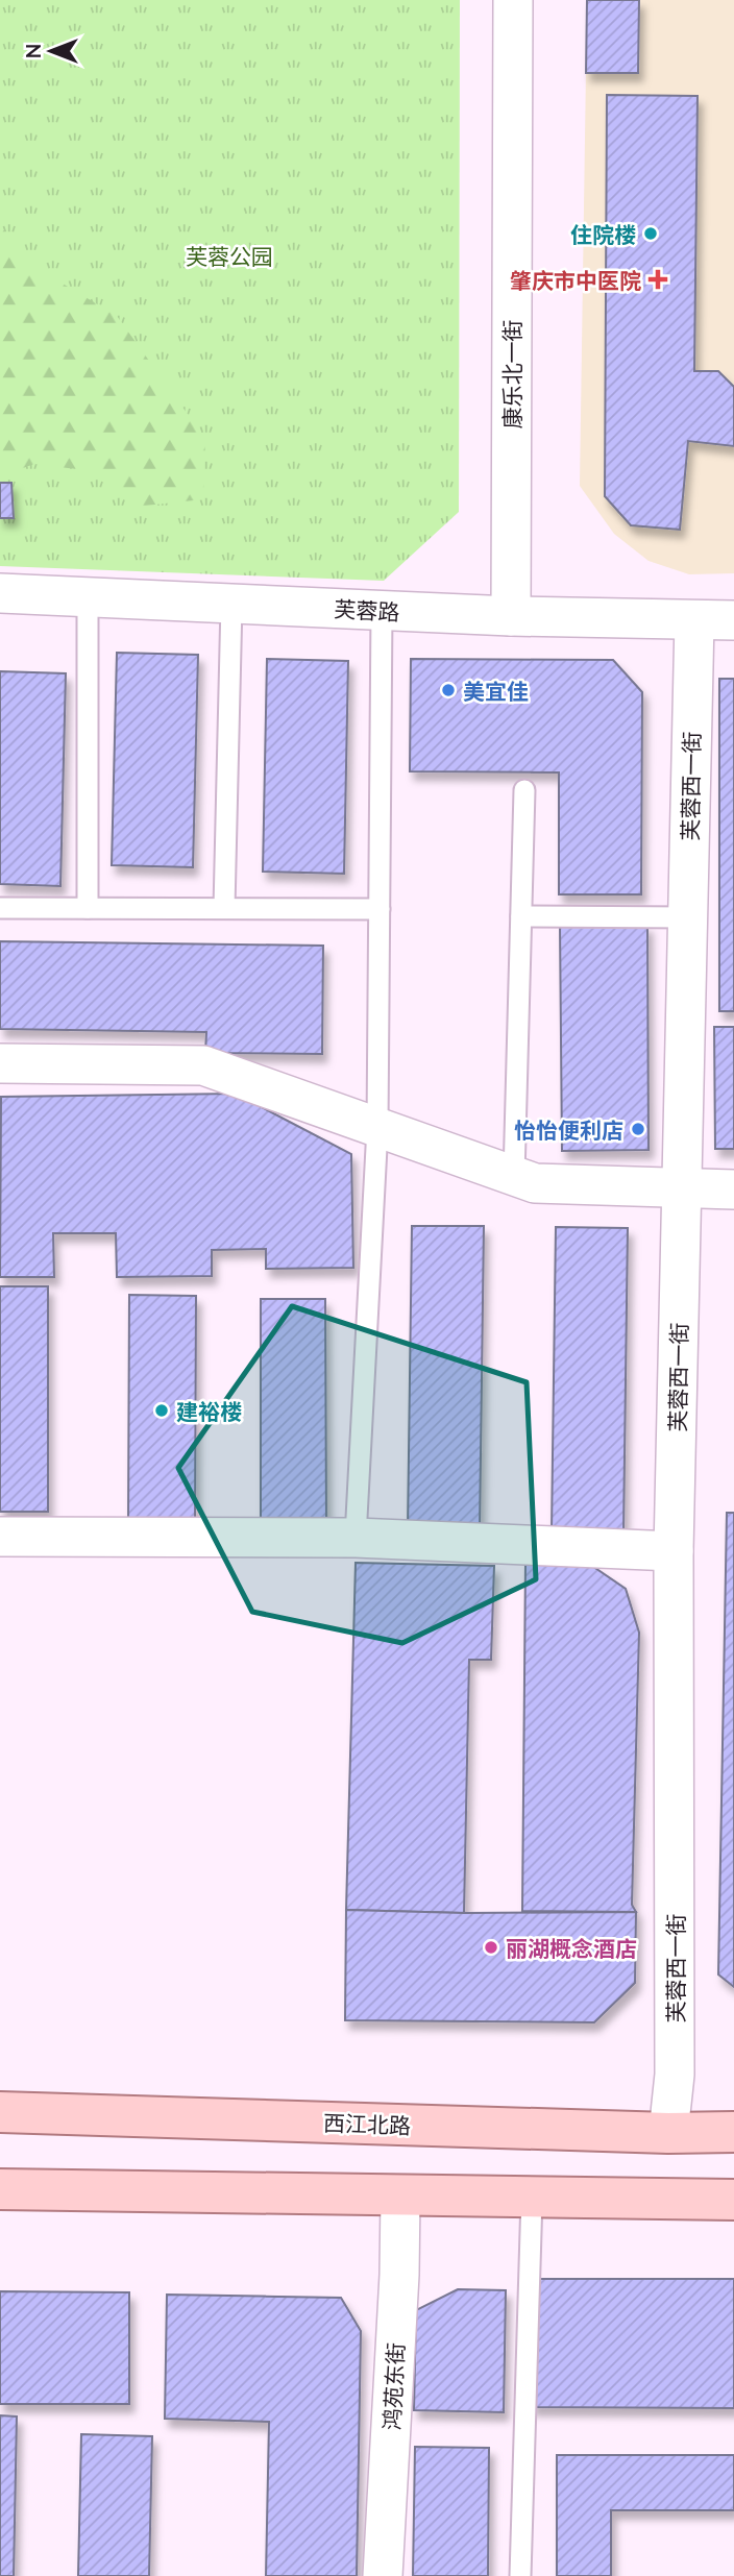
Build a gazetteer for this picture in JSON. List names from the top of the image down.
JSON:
{
  "streets": {
    "main road": ["西江北路"],
    "street": [
      "康乐北一街",
      "芙蓉路",
      "芙蓉西一街",
      "鸿苑东街"
    ]
  },
  "crossings": [
    ["康乐北一街", "芙蓉路"],
    ["芙蓉路", "芙蓉西一街"],
    ["芙蓉西一街", "西江北路"]
  ],
  "parks": ["芙蓉公园"],
  "places": {
    "other": [
      "住院楼",
      "美宜佳",
      "怡怡便利店",
      "建裕楼",
      "丽湖概念酒店"
    ],
    "health": ["肇庆市中医院"]
  },
  "north": "left"
}
